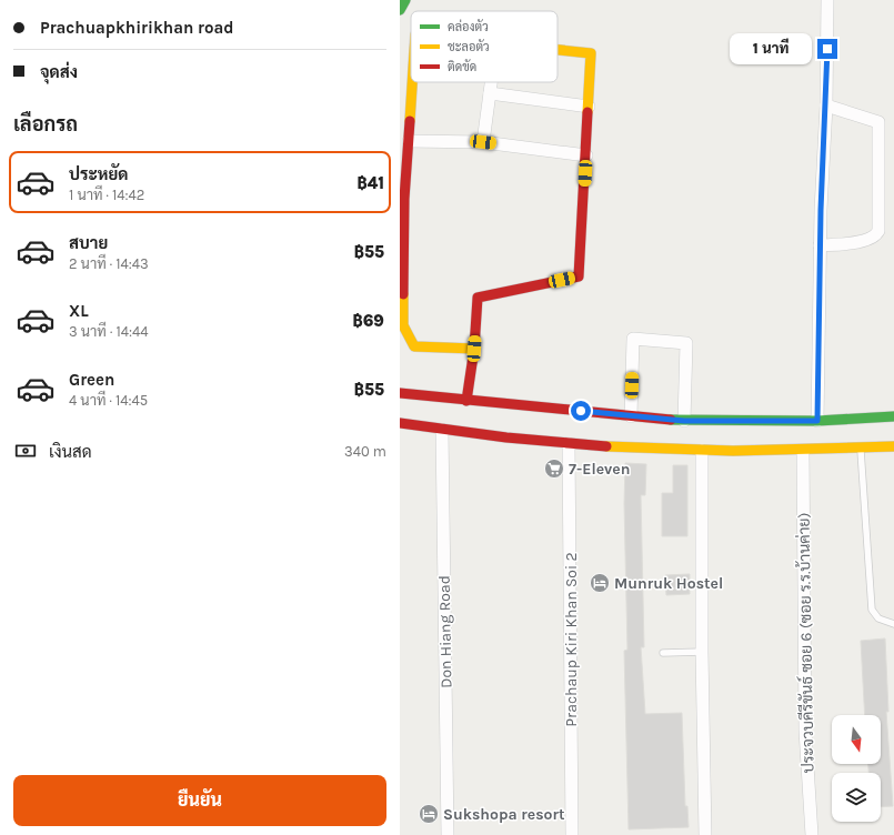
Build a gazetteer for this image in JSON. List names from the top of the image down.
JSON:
{
  "streets": {
    "street": ["Don Hiang Road", "Prachaup Kiri Khan Soi 2", "ประจวบคีรีขันธ์ ซอย 6 (ซอย ร.ร.บ้านค่าย)"]
  },
  "places": {
    "supermarket": ["7-Eleven"],
    "hotel": ["Munruk Hostel", "Sukshopa resort"]
  },
  "legend": ["คล่องตัว", "ชะลอตัว", "ติดขัด"],
  "north": "bottom",
  "page": {
    "banner": ["Prachuapkhirikhan road", "จุดส่ง"],
    "bubble": "1 นาที",
    "heading": "เลือกรถ",
    "list": [
      {
        "name": "ประหยัด",
        "note": "1 นาที · 14:42",
        "value": "฿41"
      },
      {
        "name": "สบาย",
        "note": "2 นาที · 14:43",
        "value": "฿55"
      },
      {
        "name": "XL",
        "note": "3 นาที · 14:44",
        "value": "฿69"
      },
      {
        "name": "Green",
        "note": "4 นาที · 14:45",
        "value": "฿55"
      }
    ],
    "pay": ["เงินสด", "340 m"],
    "buttons": "ยืนยัน"
  }
}
